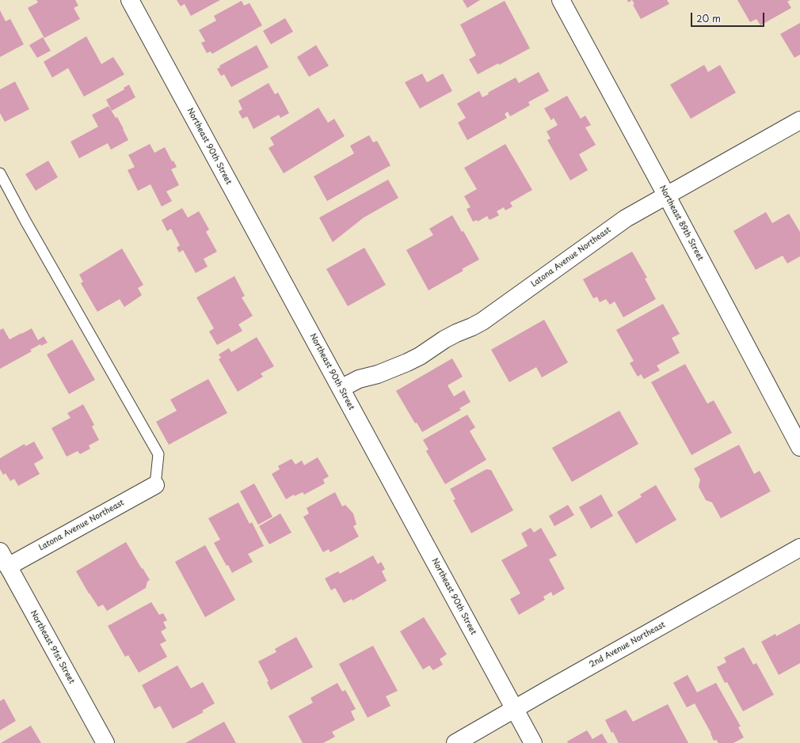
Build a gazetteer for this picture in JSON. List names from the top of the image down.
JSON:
{
  "streets": {
    "street": [
      "Northeast 90th Street",
      "Northeast 89th Street",
      "Latona Avenue Northeast",
      "2nd Avenue Northeast",
      "Northeast 91st Street"
    ]
  },
  "crossings": [
    ["Northeast 90th Street", "Latona Avenue Northeast"],
    ["Northeast 90th Street", "2nd Avenue Northeast"],
    ["Northeast 89th Street", "Latona Avenue Northeast"],
    ["Latona Avenue Northeast", "Northeast 91st Street"]
  ],
  "scale_bar": "20 m"
}
